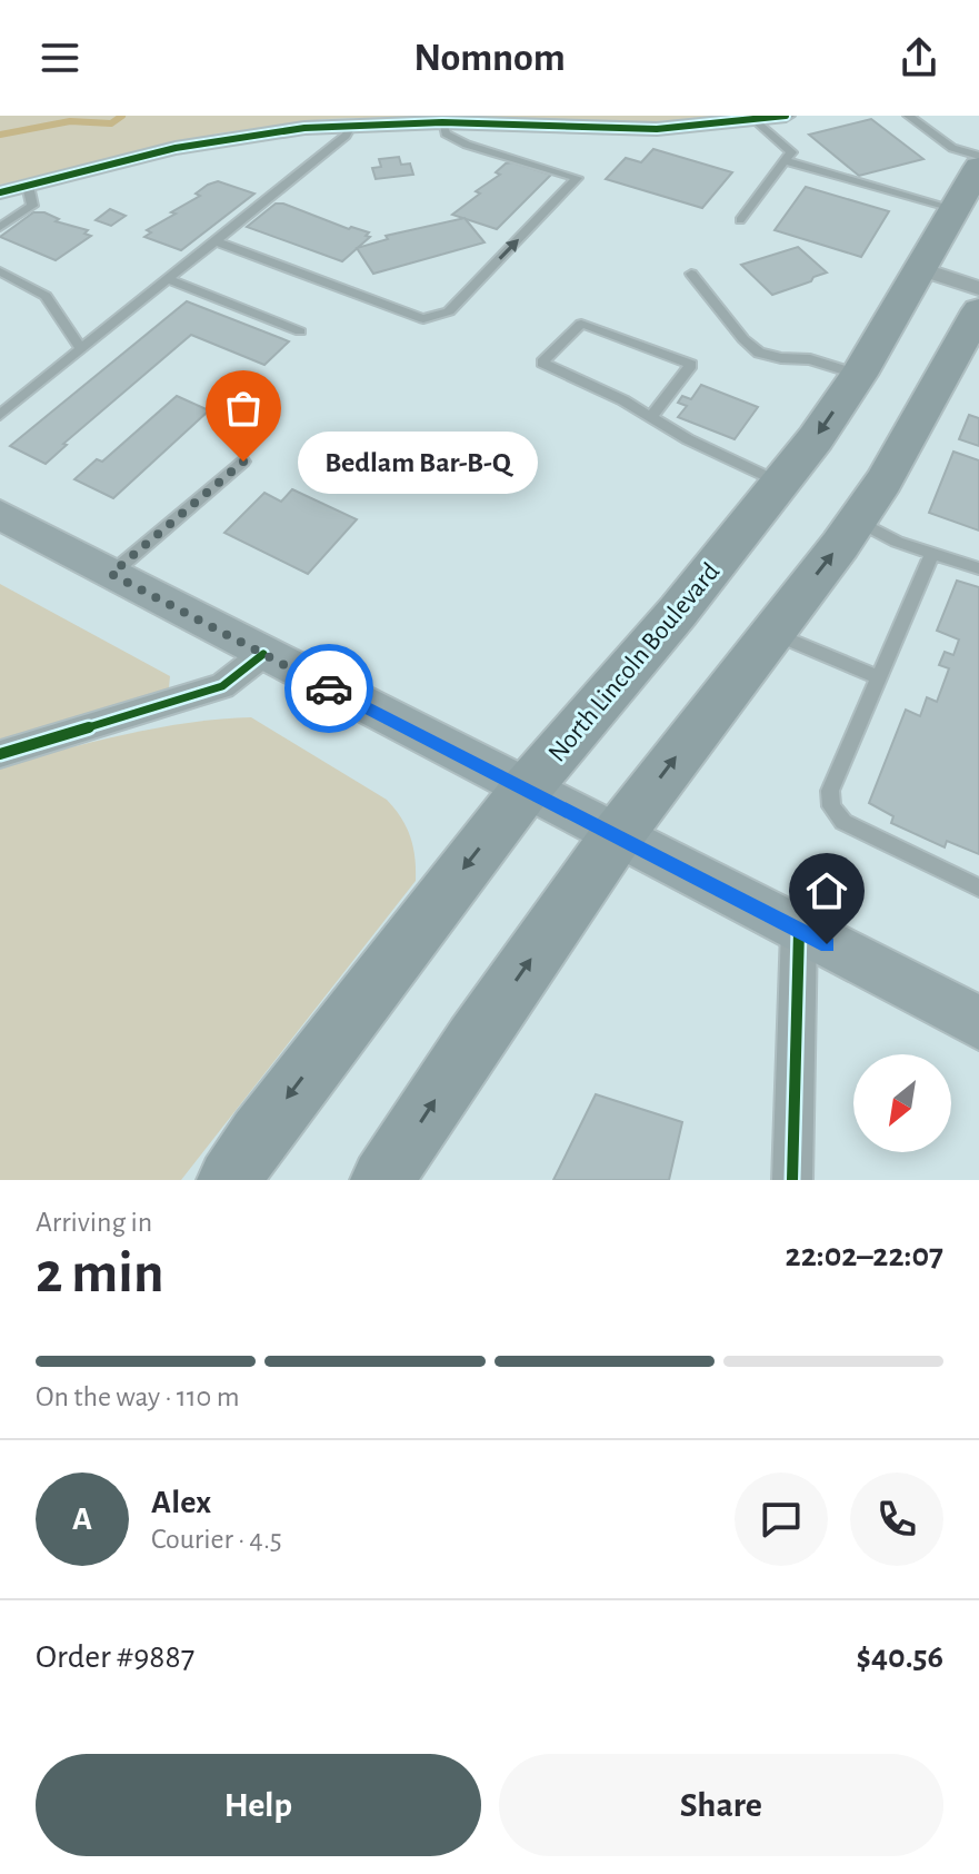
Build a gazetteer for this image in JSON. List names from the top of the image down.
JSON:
{
  "streets": {
    "main road": ["North Lincoln Boulevard"]
  },
  "places": ["Bedlam Bar-B-Q"],
  "north": "bottom left",
  "page": {
    "header": "Nomnom",
    "bubble": "Bedlam Bar-B-Q",
    "heading": ["2 min", "Arriving in", "22:02–22:07"],
    "panel": [
      "Alex",
      "Courier · 4.5",
      "Order #9887",
      "$40.56"
    ],
    "bar": "On the way · 110 m",
    "round": "A",
    "buttons": ["Help", "Share"]
  }
}
